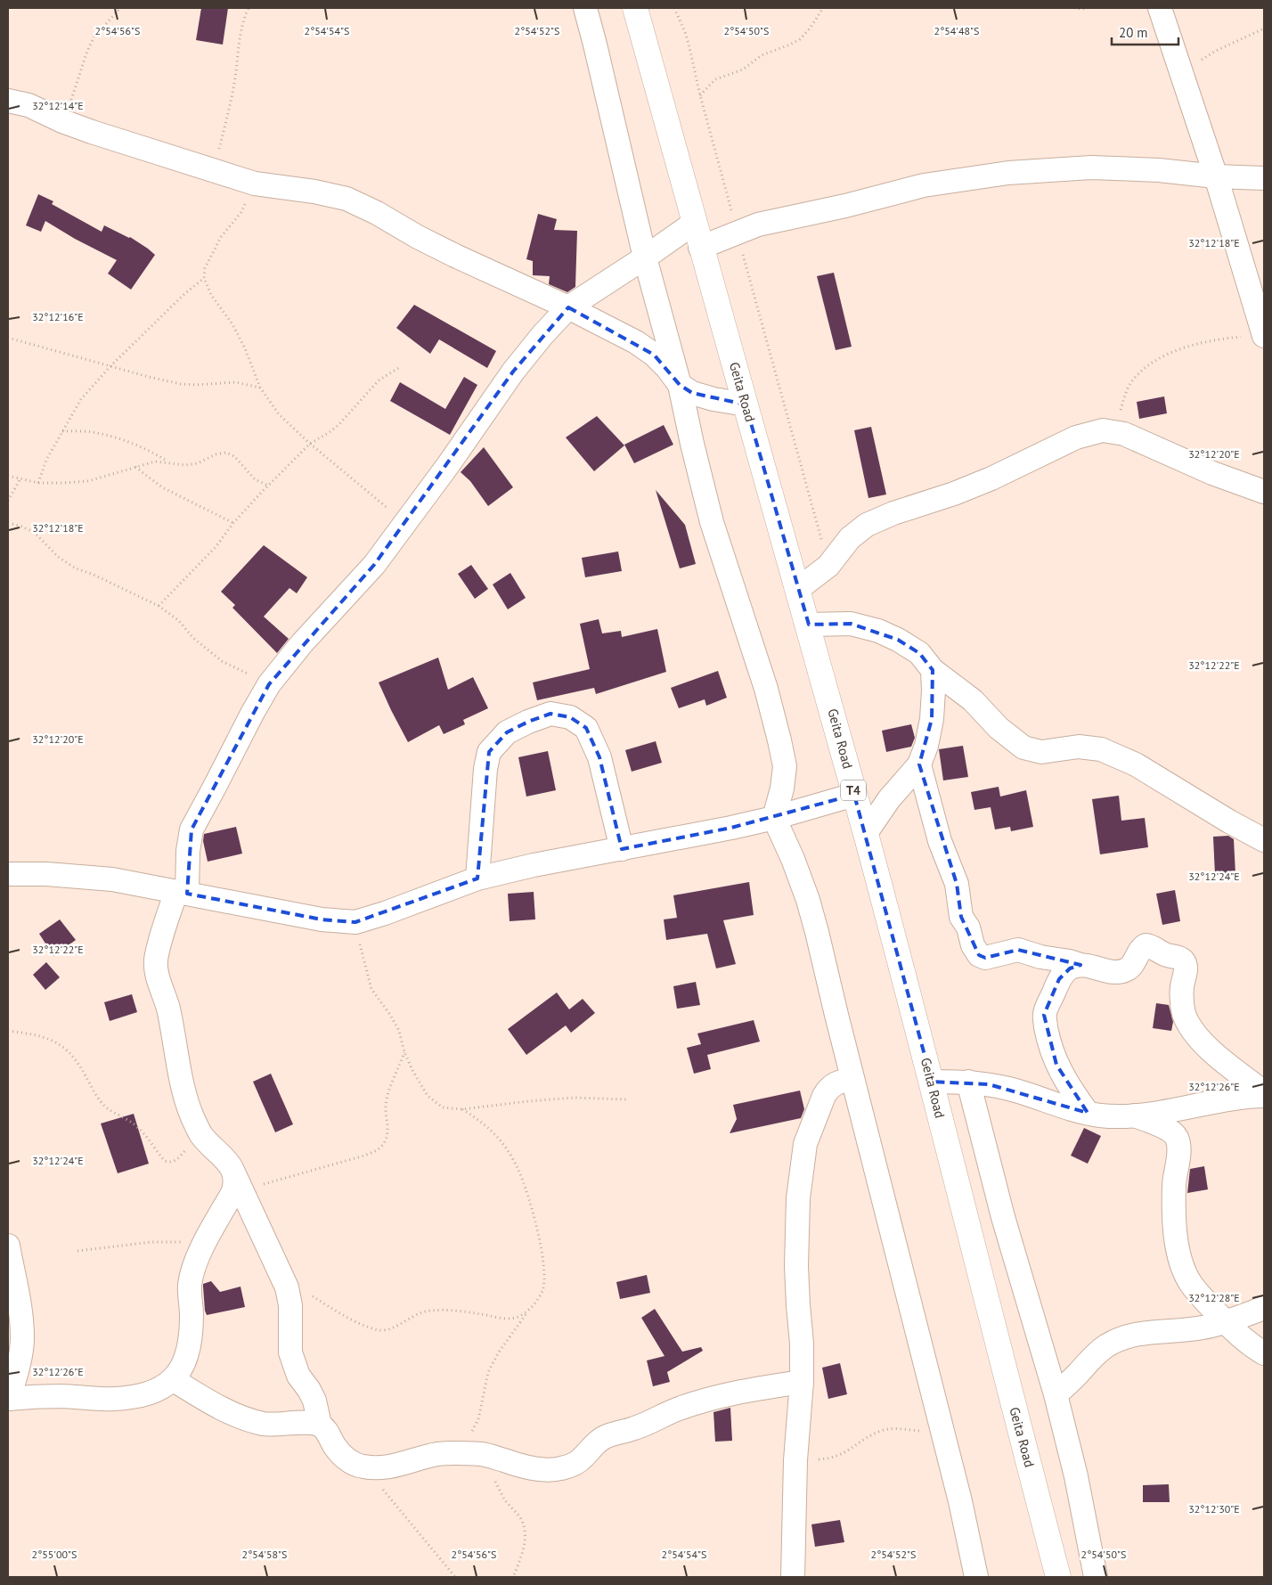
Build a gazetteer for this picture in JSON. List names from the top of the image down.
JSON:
{
  "streets": {
    "highway": ["Geita Road", "T4"]
  },
  "scale_bar": "20 m",
  "coordinates": [
    "2°54'56\"S",
    "2°54'54\"S",
    "2°54'52\"S",
    "2°54'50\"S",
    "2°54'48\"S",
    "32°12'14\"E",
    "32°12'18\"E",
    "32°12'16\"E",
    "32°12'20\"E",
    "32°12'22\"E",
    "32°12'24\"E",
    "32°12'26\"E",
    "32°12'28\"E",
    "32°12'30\"E",
    "2°55'00\"S",
    "2°54'58\"S"
  ]
}
